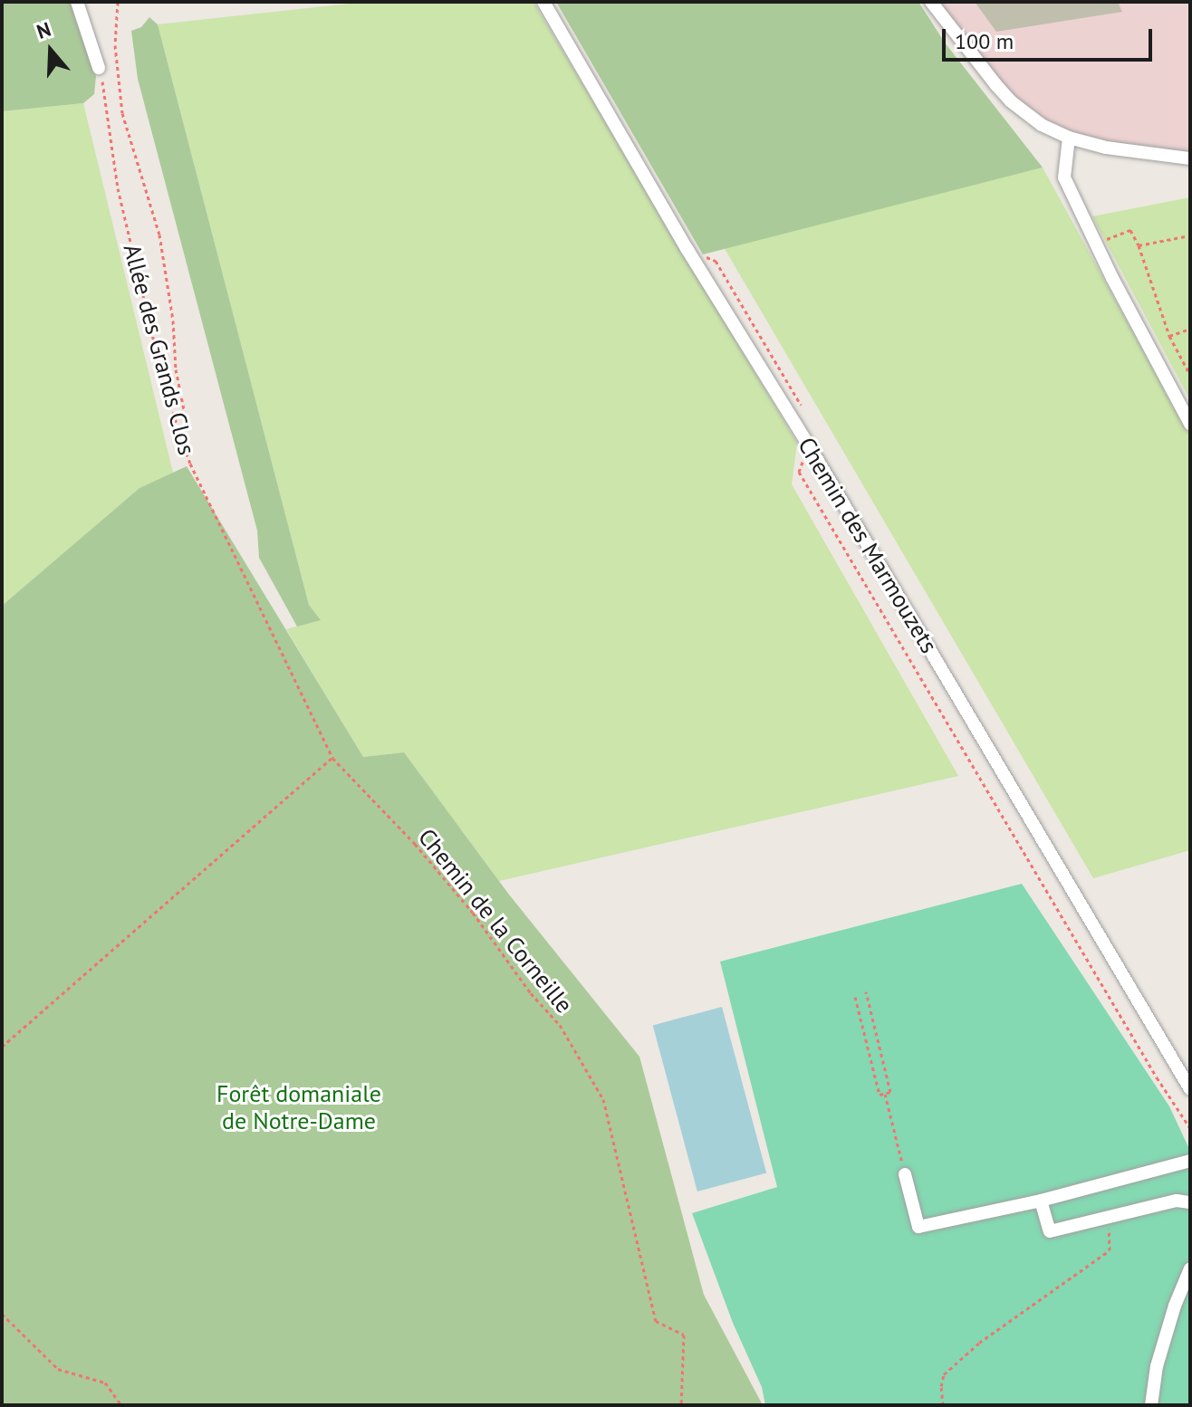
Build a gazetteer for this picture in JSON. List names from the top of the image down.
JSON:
{
  "streets": {
    "street": ["Chemin des Marmouzets"],
    "path": ["Allée des Grands Clos", "Chemin de la Corneille"]
  },
  "crossings": [
    ["Allée des Grands Clos", "Chemin de la Corneille"]
  ],
  "parks": ["Forêt domaniale de Notre-Dame"],
  "scale_bar": "100 m",
  "north": "top"
}
